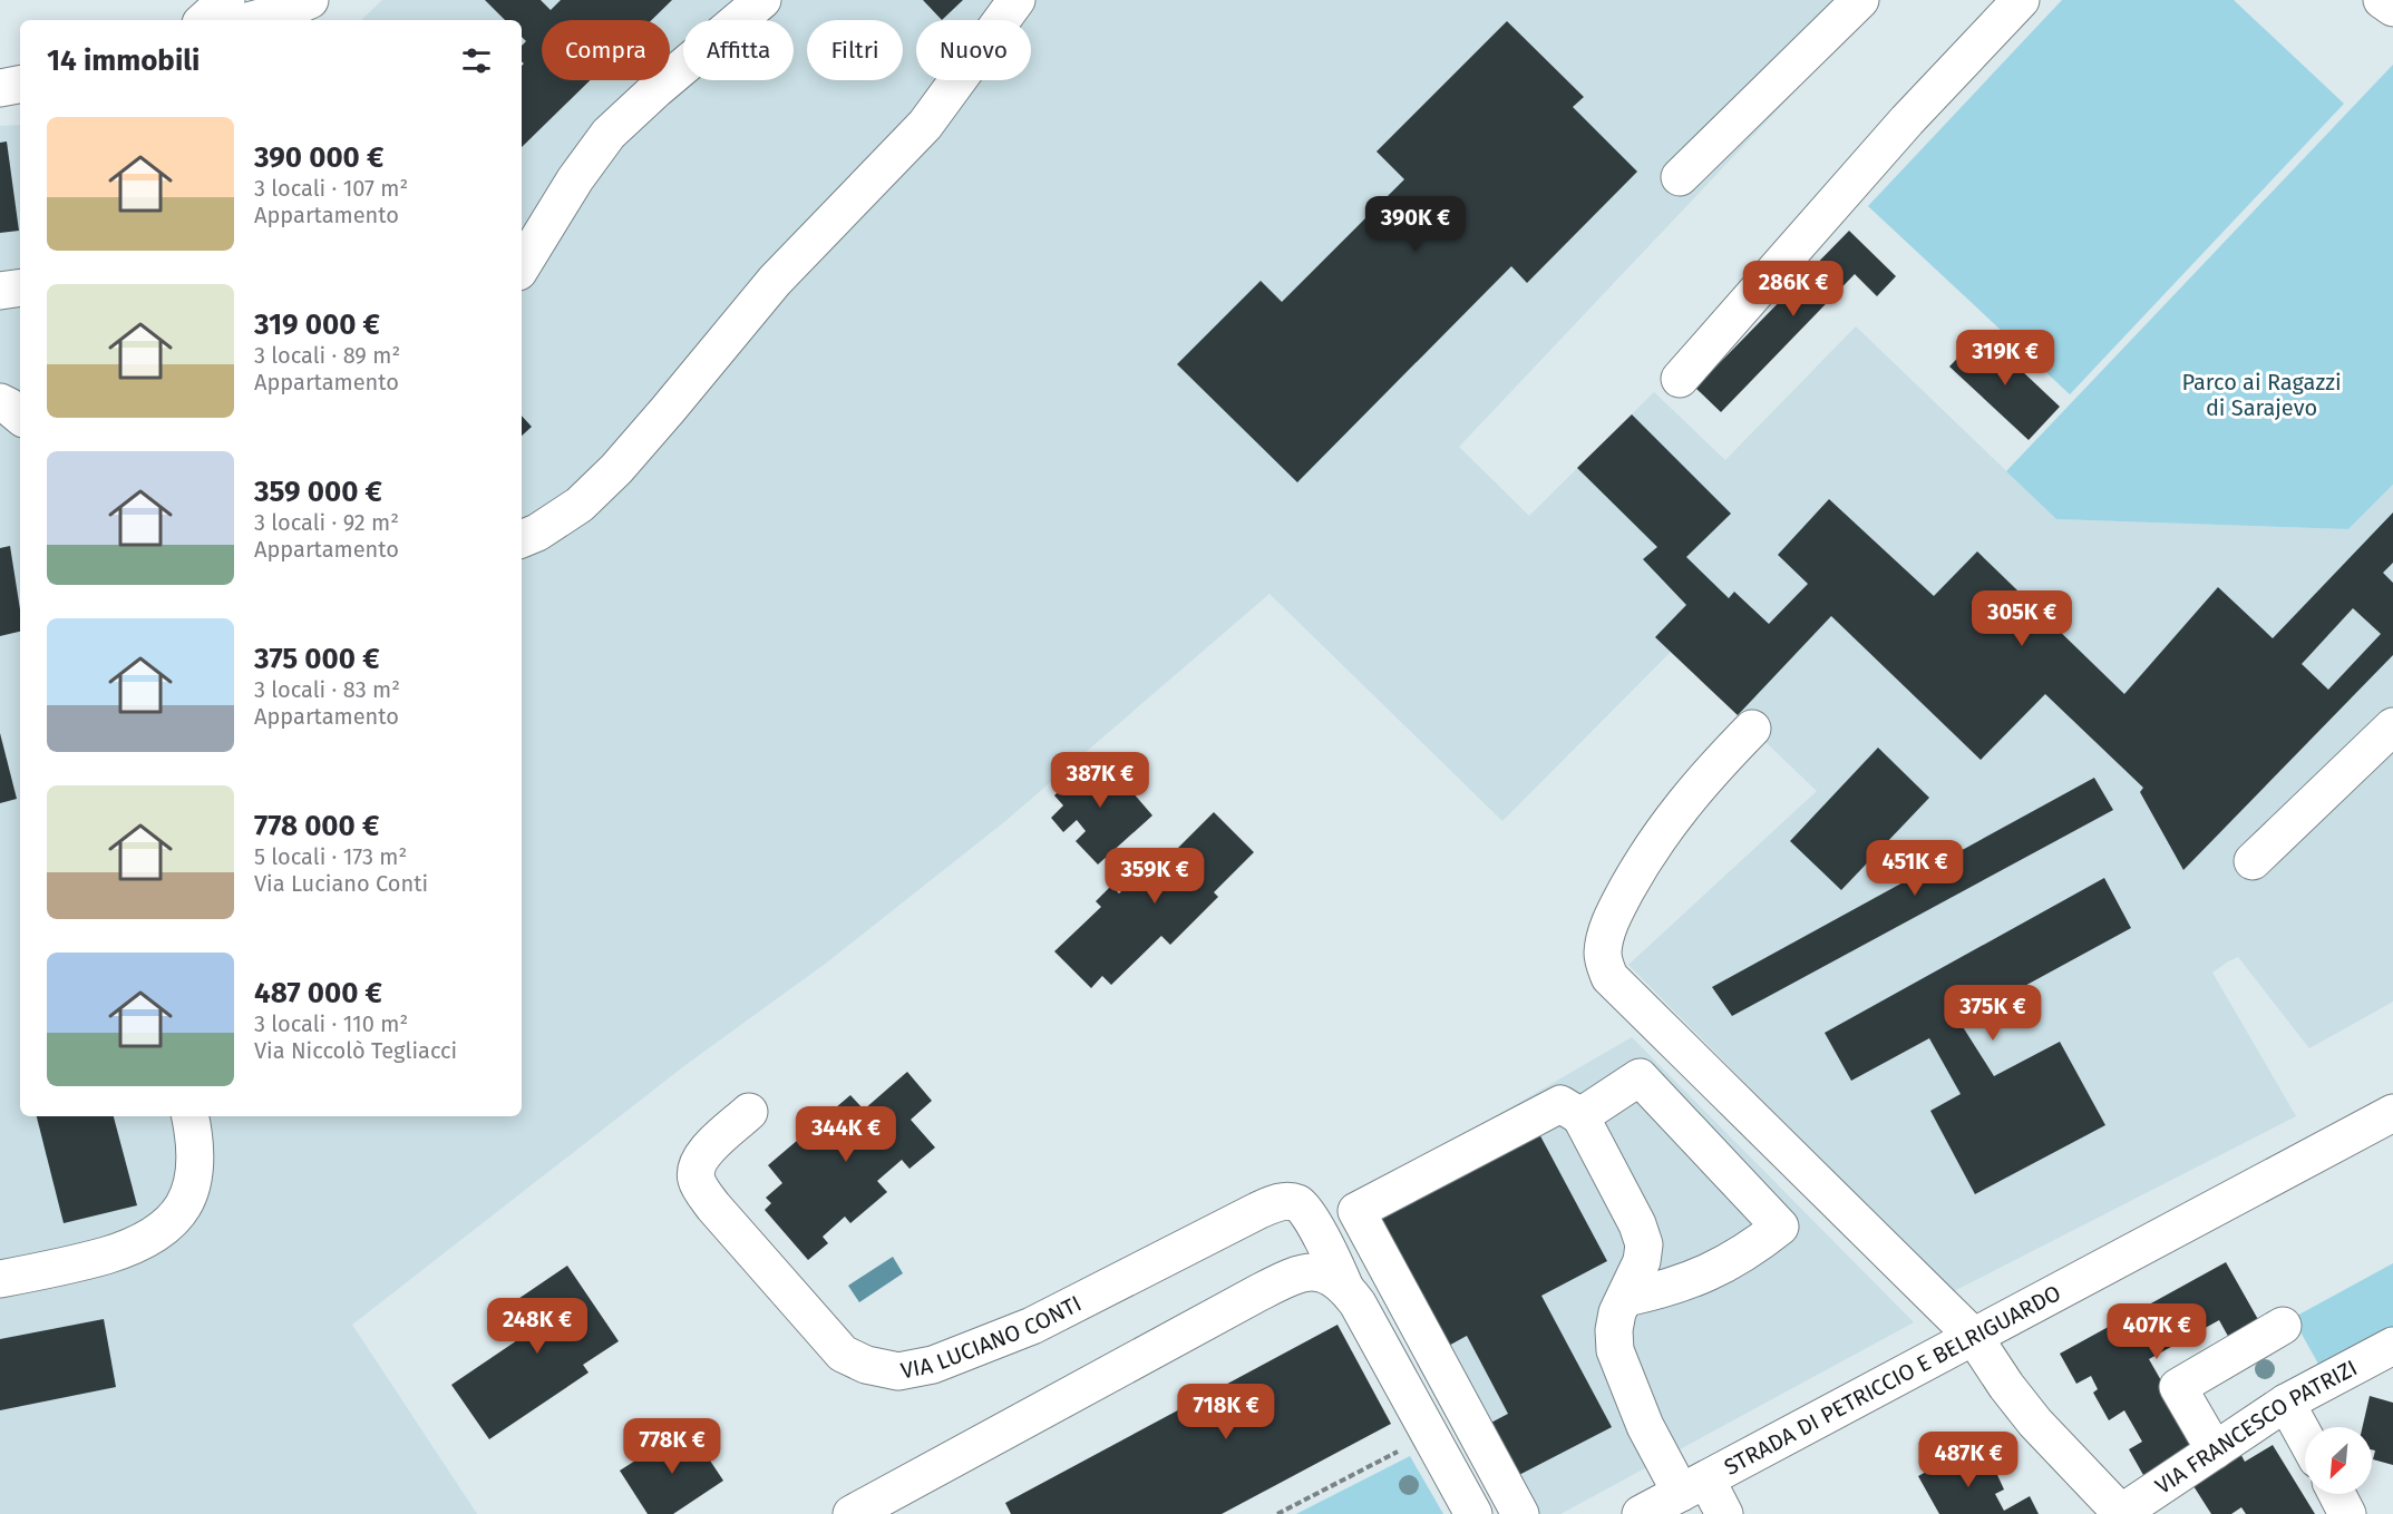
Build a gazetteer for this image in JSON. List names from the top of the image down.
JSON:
{
  "streets": {
    "street": ["VIA LUCIANO CONTI", "STRADA DI PETRICCIO E BELRIGUARDO", "VIA FRANCESCO PATRIZI"]
  },
  "parks": ["Parco ai Ragazzi di Sarajevo"],
  "north": "bottom left",
  "page": {
    "chip": [
      "Compra",
      "Affitta",
      "Filtri",
      "Nuovo"
    ],
    "heading": "14 immobili",
    "list": [
      {
        "name": "390 000 €",
        "note": "3 locali · 107 m² · Appartamento"
      },
      {
        "name": "319 000 €",
        "note": "3 locali · 89 m² · Appartamento"
      },
      {
        "name": "359 000 €",
        "note": "3 locali · 92 m² · Appartamento"
      },
      {
        "name": "375 000 €",
        "note": "3 locali · 83 m² · Appartamento"
      },
      {
        "name": "778 000 €",
        "note": "5 locali · 173 m² · Via Luciano Conti"
      },
      {
        "name": "487 000 €",
        "note": "3 locali · 110 m² · Via Niccolò Tegliacci"
      }
    ],
    "price": [
      "390K €",
      "286K €",
      "319K €",
      "305K €",
      "387K €",
      "451K €",
      "359K €",
      "375K €",
      "344K €",
      "248K €",
      "407K €",
      "718K €",
      "778K €",
      "487K €"
    ]
  }
}
